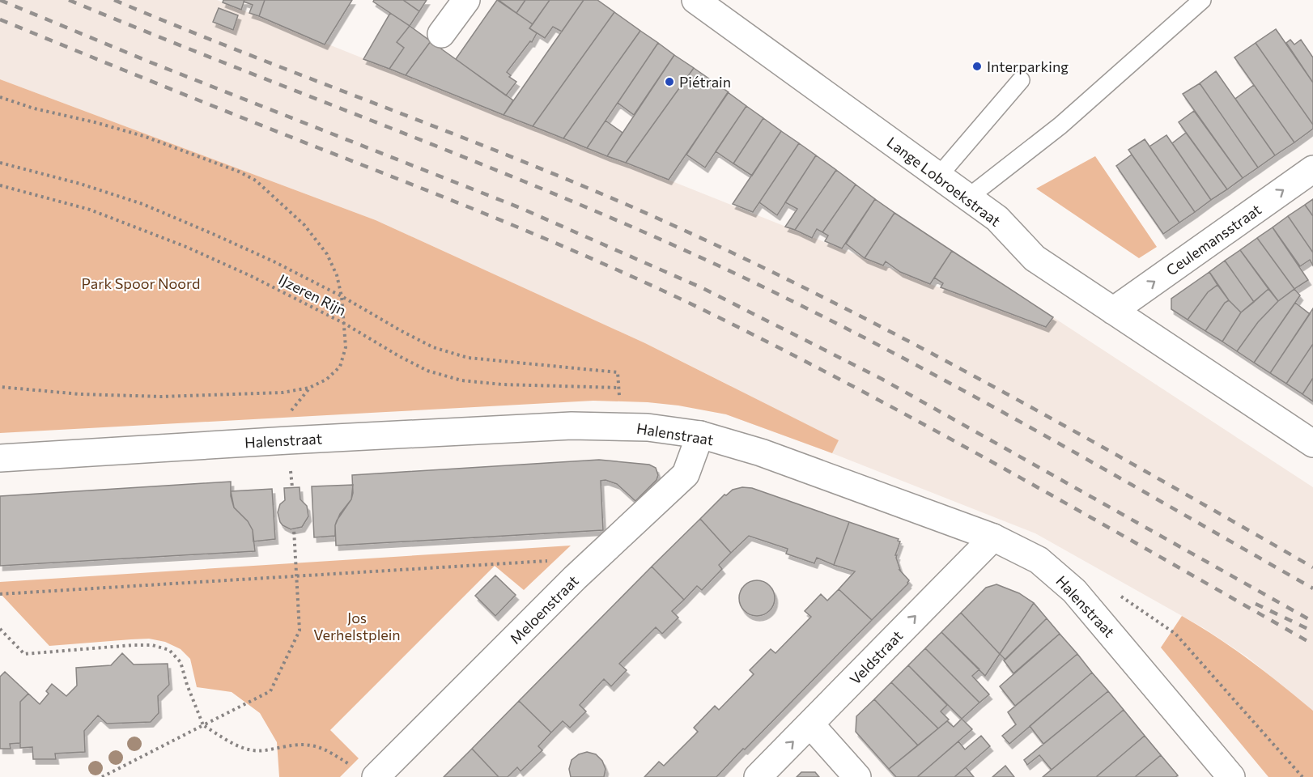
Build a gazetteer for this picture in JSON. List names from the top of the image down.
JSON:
{
  "streets": {
    "street": [
      "Lange Lobroekstraat",
      "Ceulemansstraat",
      "Halenstraat",
      "Meloenstraat",
      "Veldstraat"
    ],
    "path": ["IJzeren Rijn"]
  },
  "crossings": [
    ["Lange Lobroekstraat", "Ceulemansstraat"],
    ["Halenstraat", "Meloenstraat"],
    ["Halenstraat", "Veldstraat"]
  ],
  "one_way": ["Ceulemansstraat", "Veldstraat"],
  "parks": ["Park Spoor Noord", "Jos Verhelstplein"],
  "places": ["Interparking", "Piétrain"]
}
